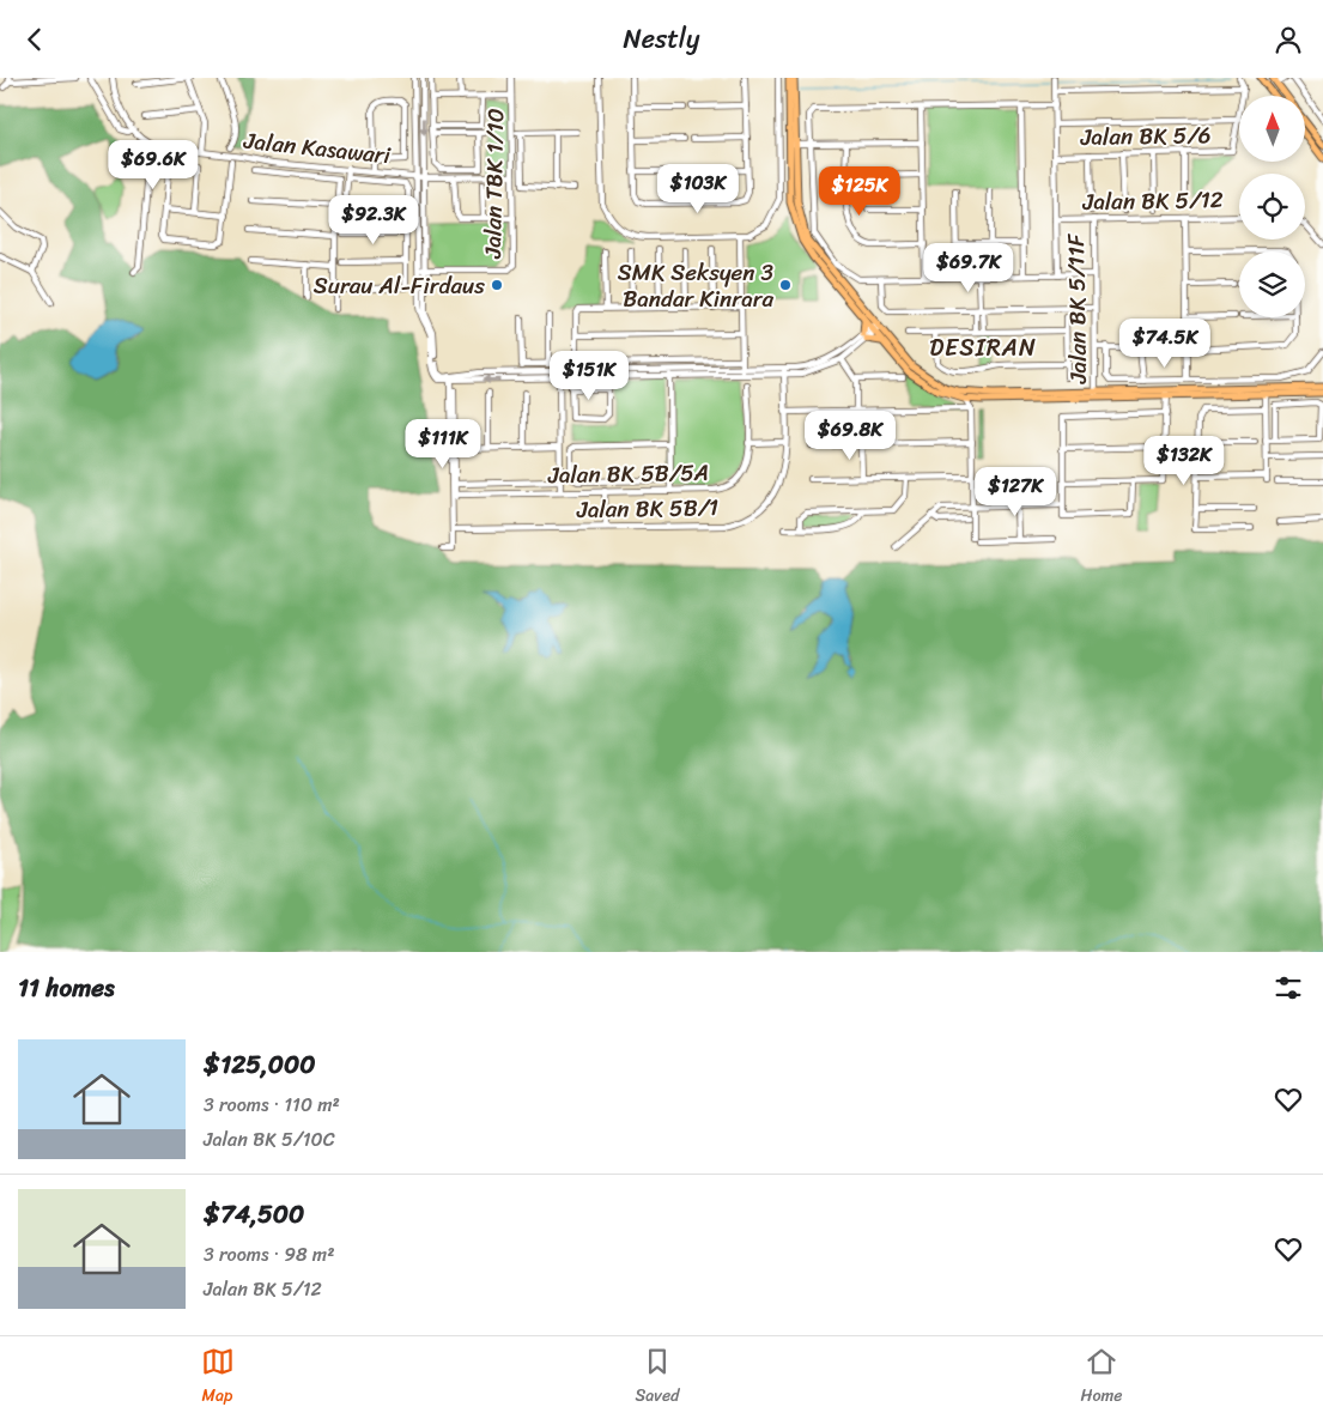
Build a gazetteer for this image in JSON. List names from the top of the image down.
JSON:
{
  "streets": {
    "street": [
      "Jalan BK 5/6",
      "Jalan Kasawari",
      "Jalan TBK 1/10",
      "Jalan BK 5/12",
      "Jalan BK 5/11F",
      "Jalan BK 5B/5A",
      "Jalan BK 5B/1"
    ]
  },
  "crossings": [
    ["Jalan Kasawari", "Jalan TBK 1/10"],
    ["Jalan BK 5/12", "Jalan BK 5/11F"]
  ],
  "districts": ["DESIRAN"],
  "places": ["Surau Al-Firdaus", "SMK Seksyen 3 Bandar Kinrara"],
  "north": "top",
  "page": {
    "header": "Nestly",
    "price": [
      "$69.6K",
      "$103K",
      "$125K",
      "$92.3K",
      "$69.7K",
      "$74.5K",
      "$151K",
      "$69.8K",
      "$111K",
      "$132K",
      "$127K"
    ],
    "heading": "11 homes",
    "list": [
      {
        "name": "$125,000",
        "note": "3 rooms · 110 m² · Jalan BK 5/10C"
      },
      {
        "name": "$74,500",
        "note": "3 rooms · 98 m² · Jalan BK 5/12"
      }
    ],
    "tabs": ["Map", "Saved", "Home"]
  }
}
